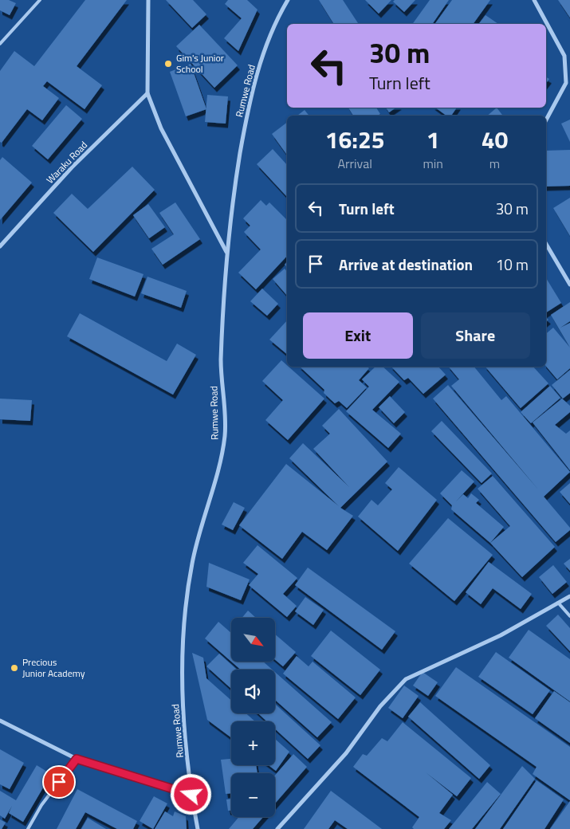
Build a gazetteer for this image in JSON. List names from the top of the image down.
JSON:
{
  "streets": {
    "street": ["Rumwe Road", "Waraku Road"]
  },
  "places": ["Gim's Junior School", "Precious Junior Academy"],
  "north": "bottom right",
  "page": {
    "turn": ["30 m", "Turn left"],
    "eta": [
      "16:25",
      "Arrival",
      "1",
      "min",
      "40",
      "m"
    ],
    "list": [
      {
        "name": "Turn left",
        "value": "30 m"
      },
      {
        "name": "Arrive at destination",
        "value": "10 m"
      }
    ],
    "buttons": ["Exit", "Share"],
    "map_buttons": ["+", "−"]
  }
}
